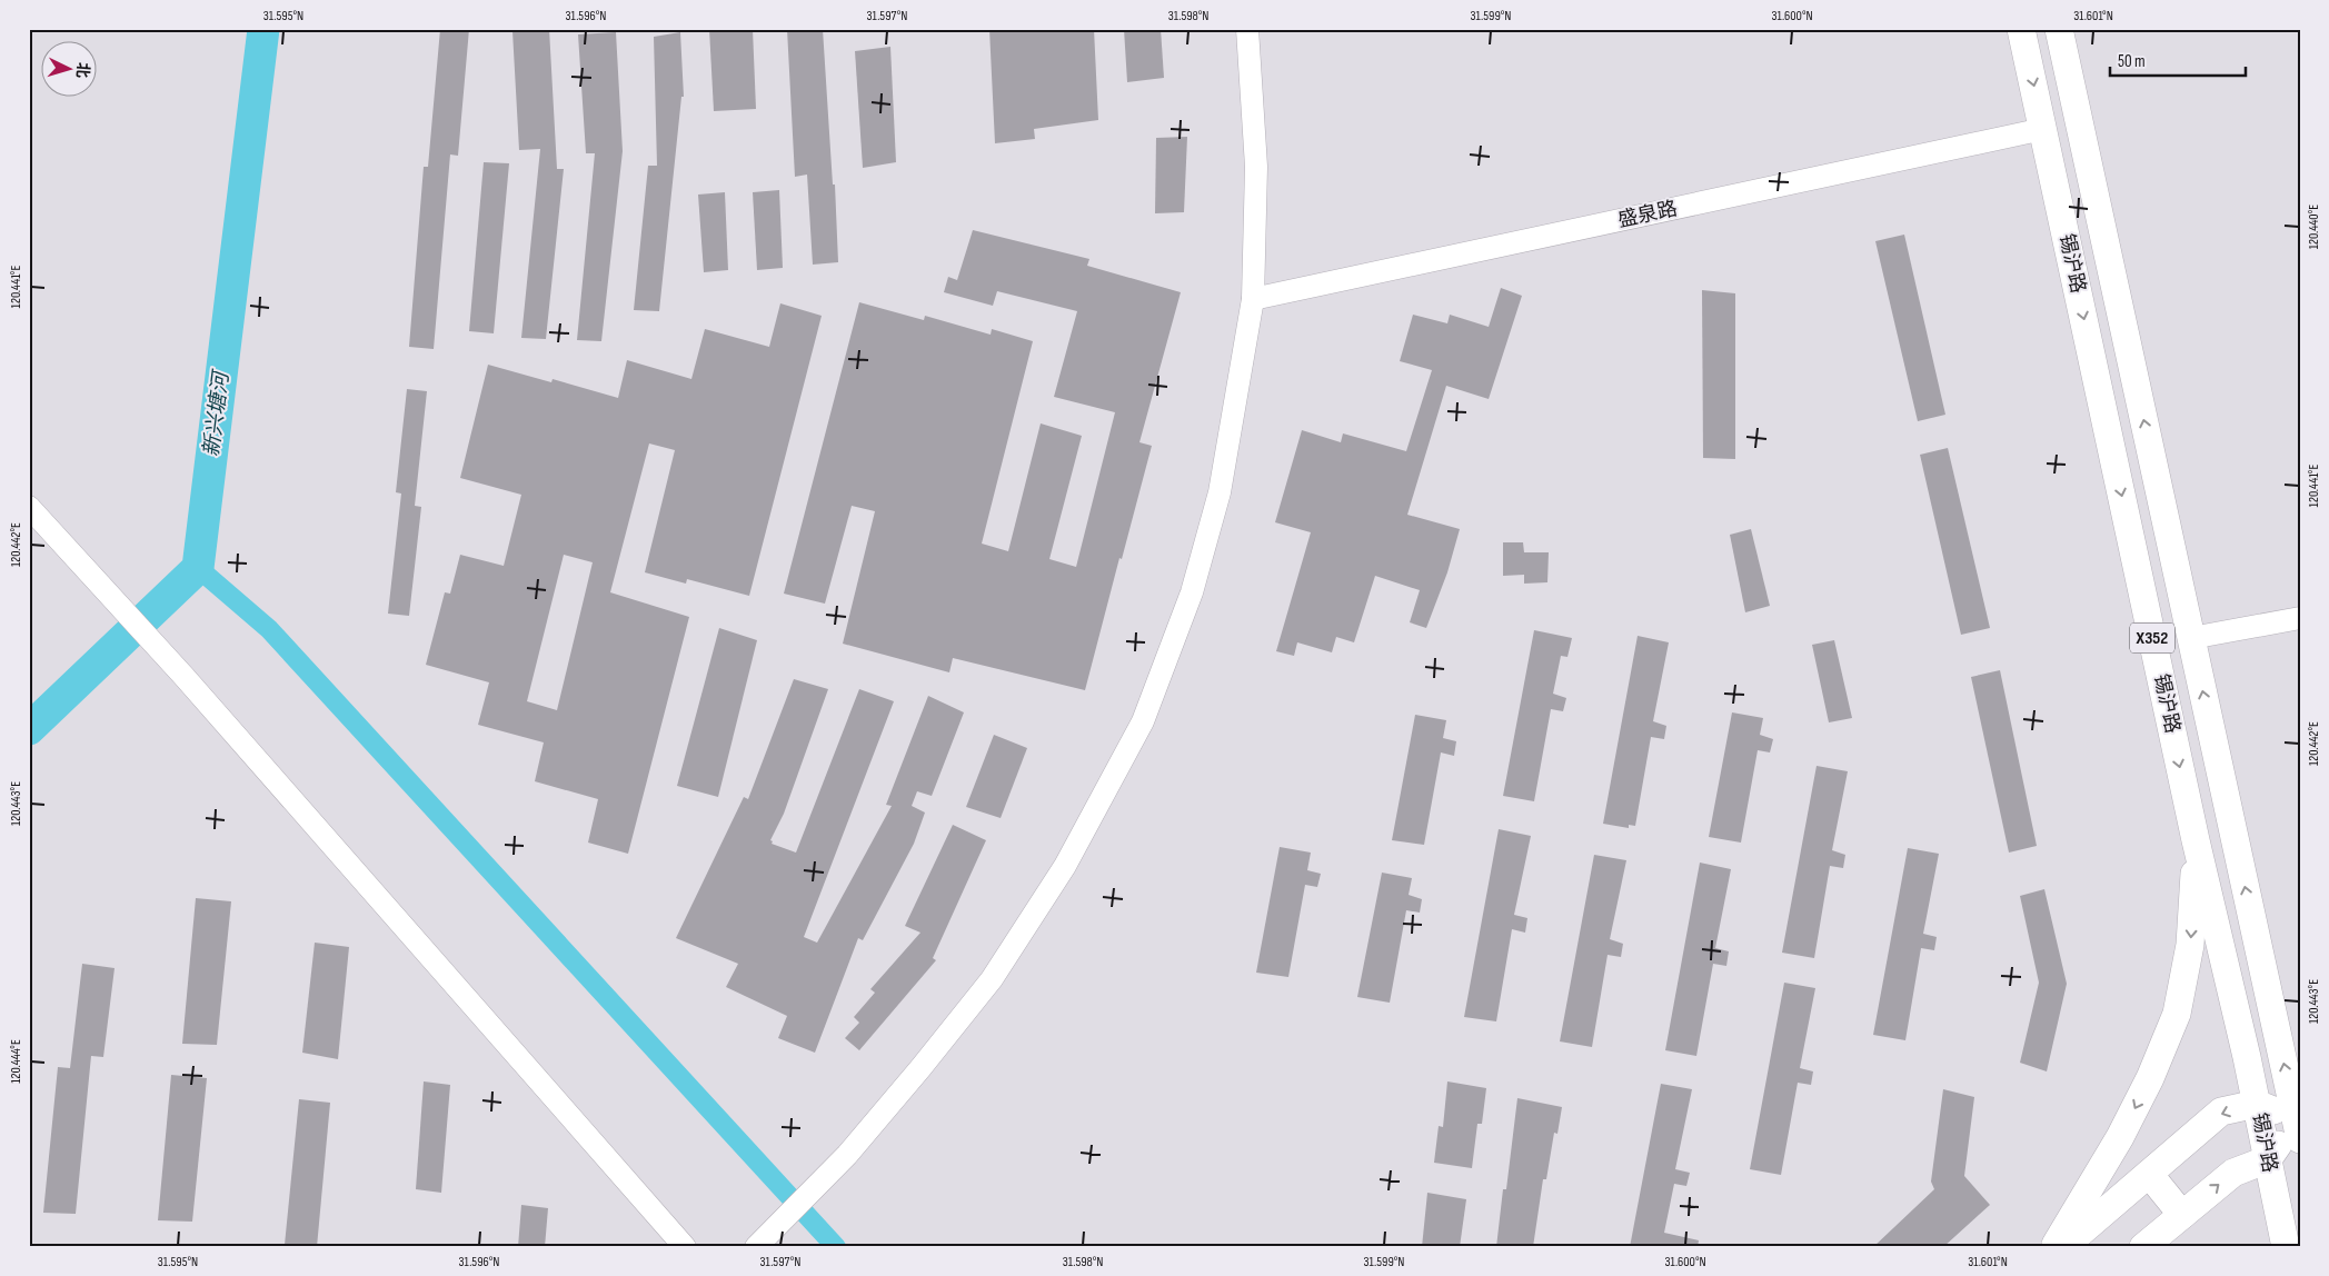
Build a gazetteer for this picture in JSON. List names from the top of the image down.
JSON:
{
  "streets": {
    "main road": ["锡沪路", "X352"],
    "street": ["盛泉路"]
  },
  "crossings": [
    ["盛泉路", "锡沪路"]
  ],
  "water": ["新兴塘河"],
  "scale_bar": "50 m",
  "north": "right",
  "coordinates": [
    "31.595°N",
    "31.596°N",
    "31.597°N",
    "31.598°N",
    "31.599°N",
    "31.600°N",
    "31.601°N",
    "120.440°E",
    "120.441°E",
    "120.442°E",
    "120.443°E",
    "120.444°E"
  ]
}
